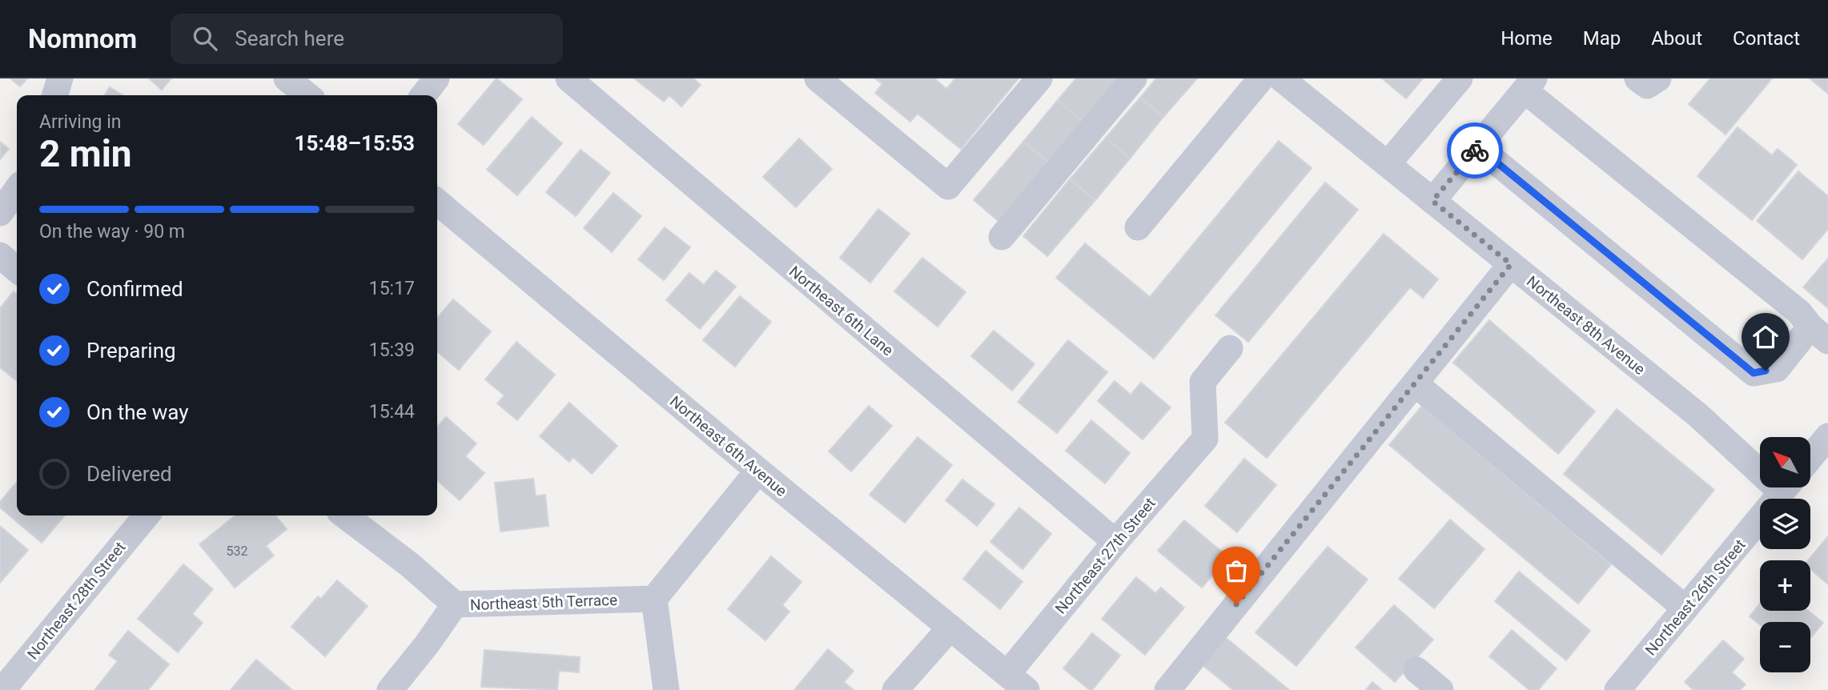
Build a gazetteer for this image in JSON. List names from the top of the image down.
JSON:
{
  "streets": {
    "street": [
      "Northeast 6th Lane",
      "Northeast 8th Avenue",
      "Northeast 6th Avenue",
      "Northeast 27th Street",
      "Northeast 26th Street",
      "Northeast 28th Street",
      "Northeast 5th Terrace"
    ]
  },
  "crossings": [
    ["Northeast 6th Lane", "Northeast 27th Street"],
    ["Northeast 6th Avenue", "Northeast 27th Street"]
  ],
  "house_numbers": ["532"],
  "north": "top left",
  "page": {
    "header": "Nomnom",
    "search": "Search here",
    "nav": [
      "Home",
      "Map",
      "About",
      "Contact"
    ],
    "heading": ["2 min", "Arriving in", "15:48–15:53"],
    "bar": "On the way · 90 m",
    "list": [
      ["Confirmed", "15:17"],
      ["Preparing", "15:39"],
      ["On the way", "15:44"],
      "Delivered"
    ],
    "map_buttons": ["+", "−"]
  }
}
